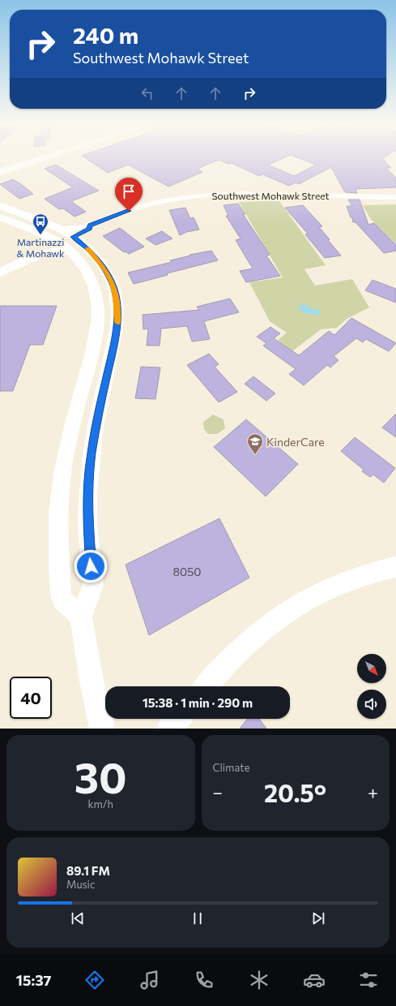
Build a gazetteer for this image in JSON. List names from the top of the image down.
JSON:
{
  "streets": {
    "street": ["Southwest Mohawk Street"]
  },
  "places": {
    "bus stop": ["Martinazzi & Mohawk"],
    "school or university": ["KinderCare"]
  },
  "house_numbers": ["8050"],
  "north": "bottom right",
  "page": {
    "turn": ["240 m", "Southwest Mohawk Street"],
    "limit": "40",
    "trip": "15:38 · 1 min · 290 m",
    "tile": [
      ["30", "km/h"],
      "Climate"
    ],
    "heat": ["−", "20.5°", "+"],
    "song": ["89.1 FM", "Music"],
    "tabs": "15:37"
  }
}
